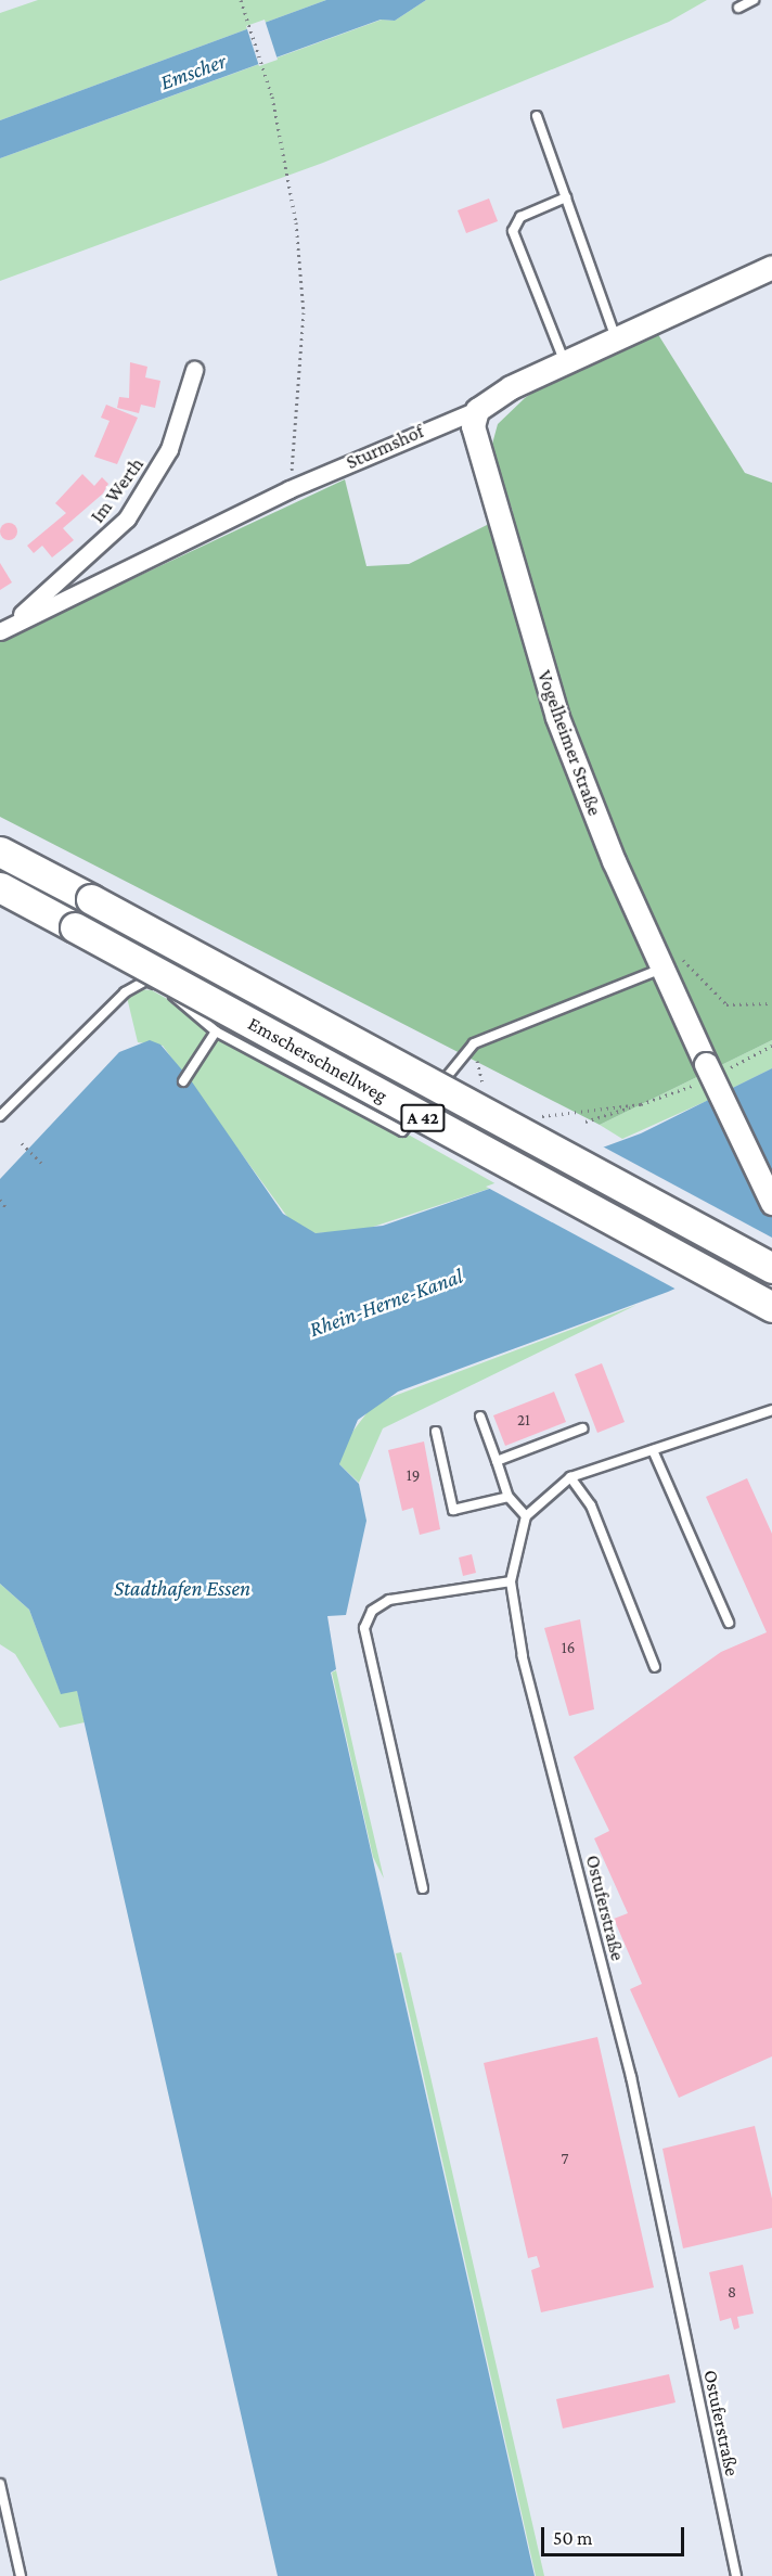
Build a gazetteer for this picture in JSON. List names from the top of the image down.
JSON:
{
  "streets": {
    "highway": ["Emscherschnellweg", "A 42"],
    "street": ["Sturmshof", "Im Werth", "Vogelheimer Straße"],
    "lane": ["Ostuferstraße"]
  },
  "crossings": [
    ["Sturmshof", "Im Werth"],
    ["Sturmshof", "Vogelheimer Straße"]
  ],
  "water": ["Emscher", "Rhein-Herne-Kanal", "Stadthafen Essen"],
  "house_numbers": [
    "21",
    "19",
    "16",
    "7",
    "8"
  ],
  "scale_bar": "50 m"
}
